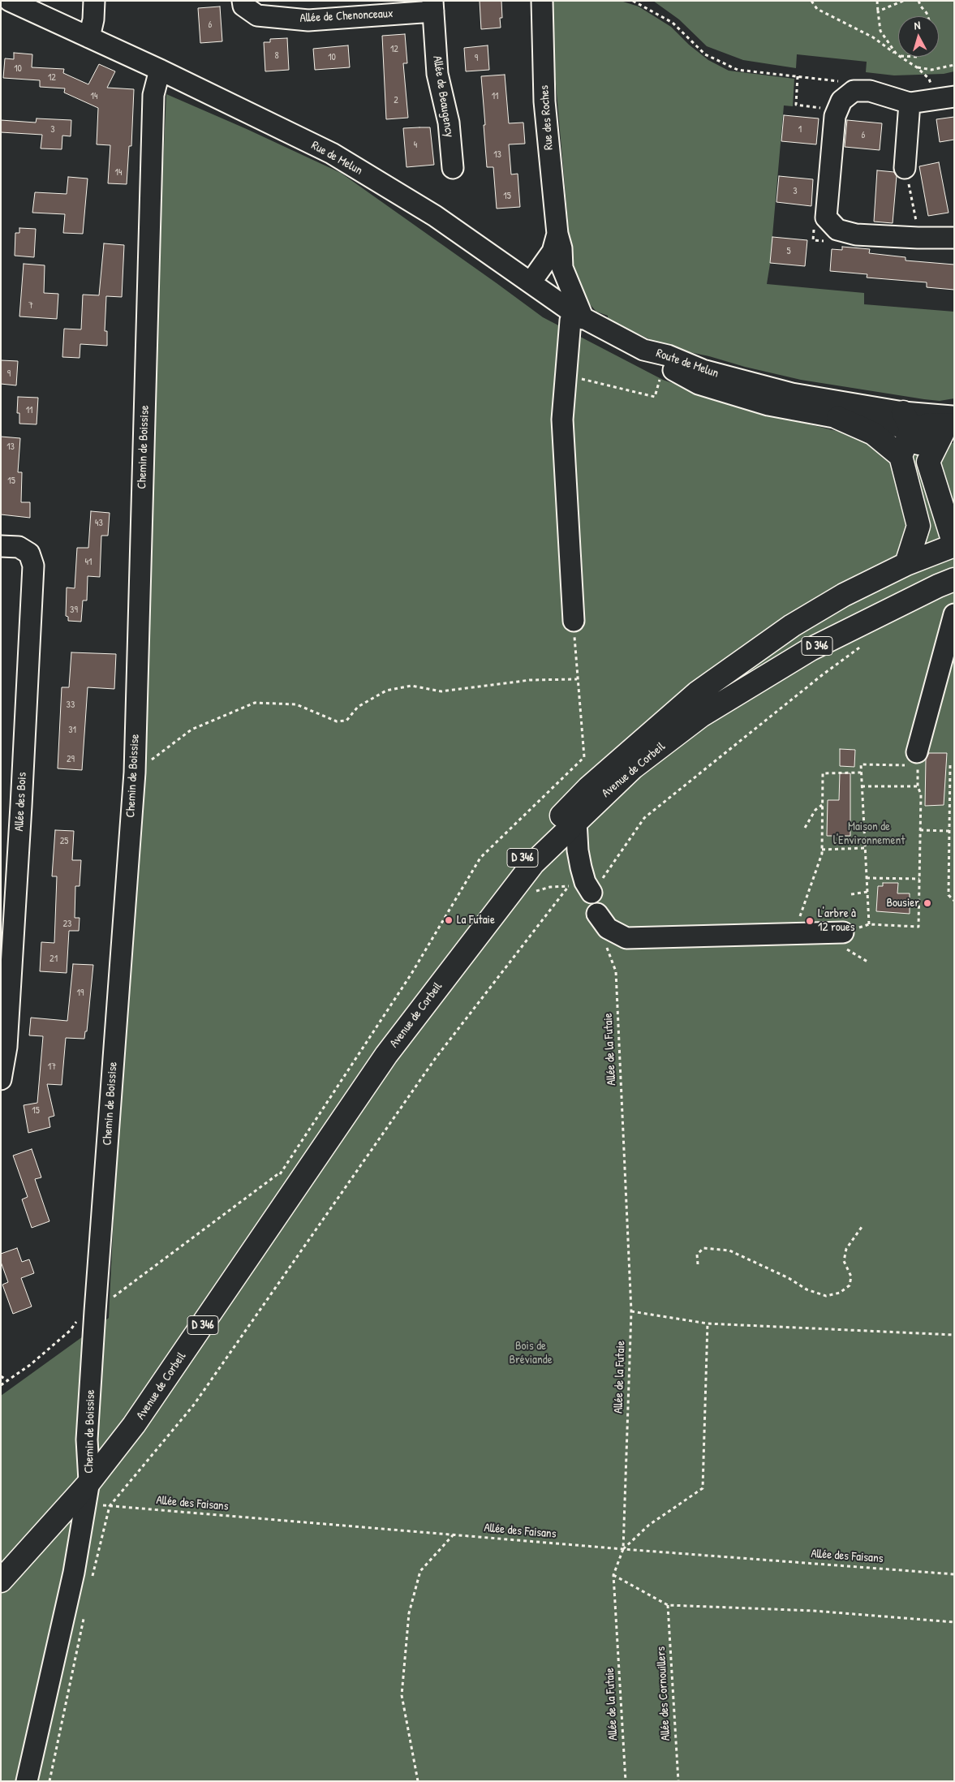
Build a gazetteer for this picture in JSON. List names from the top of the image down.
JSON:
{
  "streets": {
    "main road": ["D 346", "Avenue de Corbeil"],
    "street": [
      "Allée de Chenonceaux",
      "Allée de Beaugency",
      "Rue des Roches",
      "Rue de Melun",
      "Route de Melun",
      "Chemin de Boissise",
      "Allée des Bois"
    ],
    "path": ["Allée de la Futaie", "Allée des Faisans", "Allée des Cornouillers"]
  },
  "crossings": [
    ["Allée de Chenonceaux", "Allée de Beaugency"],
    ["Rue des Roches", "Rue de Melun"],
    ["Rue de Melun", "Route de Melun"],
    ["Rue de Melun", "Chemin de Boissise"],
    ["Chemin de Boissise", "Avenue de Corbeil"],
    ["Chemin de Boissise", "Allée des Faisans"],
    ["D 346", "Avenue de Corbeil"],
    ["Avenue de Corbeil", "Allée des Faisans"],
    ["Allée de la Futaie", "Allée des Faisans"]
  ],
  "parks": ["Maison de l'Environnement", "Bois de Bréviande"],
  "places": ["Bousier", "La Futaie", "L'arbre à 12 roues"],
  "house_numbers": [
    "6",
    "12",
    "8",
    "10",
    "9",
    "10",
    "12",
    "14",
    "11",
    "2",
    "3",
    "1",
    "6",
    "4",
    "13",
    "14",
    "3",
    "15",
    "5",
    "7",
    "9",
    "11",
    "13",
    "15",
    "43",
    "41",
    "39",
    "33",
    "31",
    "29",
    "25",
    "23",
    "21",
    "19",
    "17",
    "15"
  ],
  "north": "top"
}
